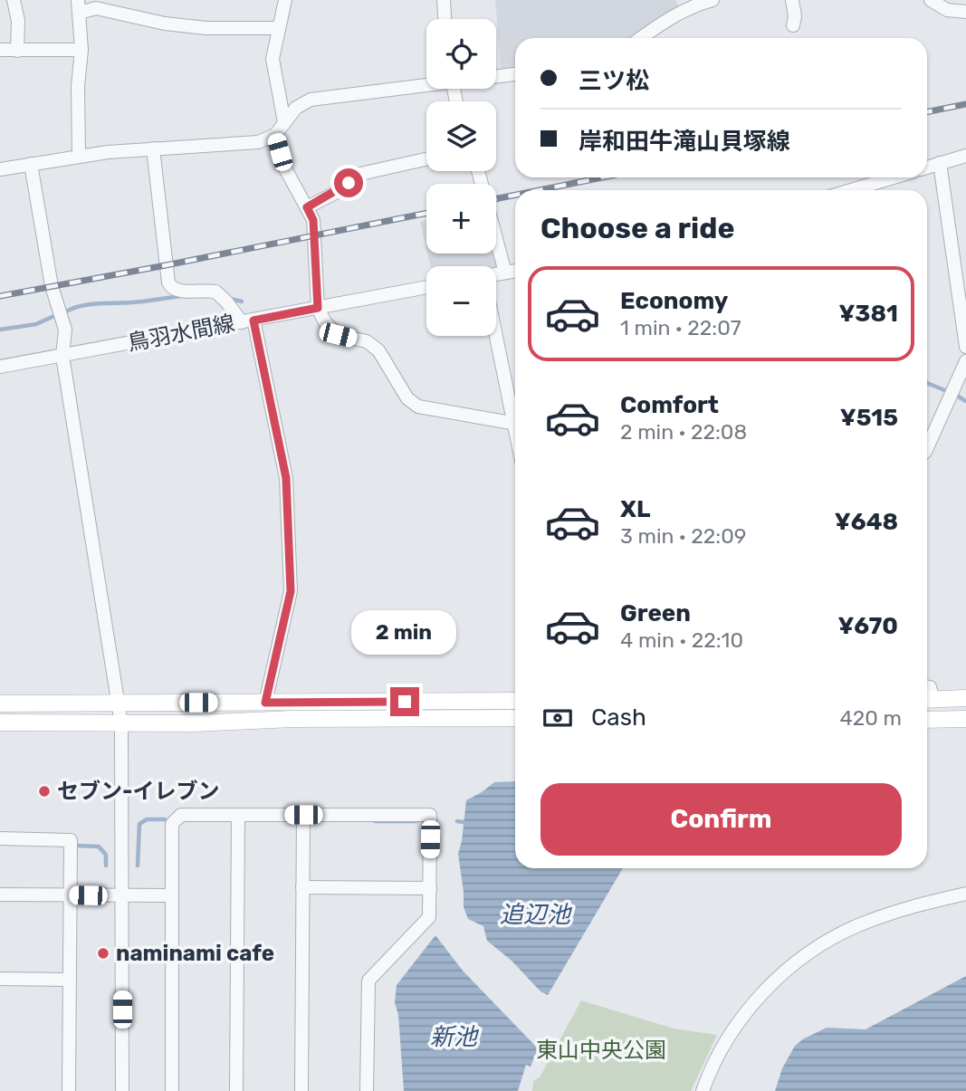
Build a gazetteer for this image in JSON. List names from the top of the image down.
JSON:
{
  "streets": {
    "street": ["鳥羽水間線"]
  },
  "water": ["追辺池", "新池"],
  "parks": ["東山中央公園"],
  "places": ["セブン-イレブン", "naminami cafe"],
  "page": {
    "map_buttons": ["+", "−"],
    "banner": ["三ツ松", "岸和田牛滝山貝塚線"],
    "heading": "Choose a ride",
    "list": [
      {
        "name": "Economy",
        "note": "1 min · 22:07",
        "value": "¥381"
      },
      {
        "name": "Comfort",
        "note": "2 min · 22:08",
        "value": "¥515"
      },
      {
        "name": "XL",
        "note": "3 min · 22:09",
        "value": "¥648"
      },
      {
        "name": "Green",
        "note": "4 min · 22:10",
        "value": "¥670"
      }
    ],
    "bubble": "2 min",
    "pay": ["Cash", "420 m"],
    "buttons": "Confirm"
  }
}
